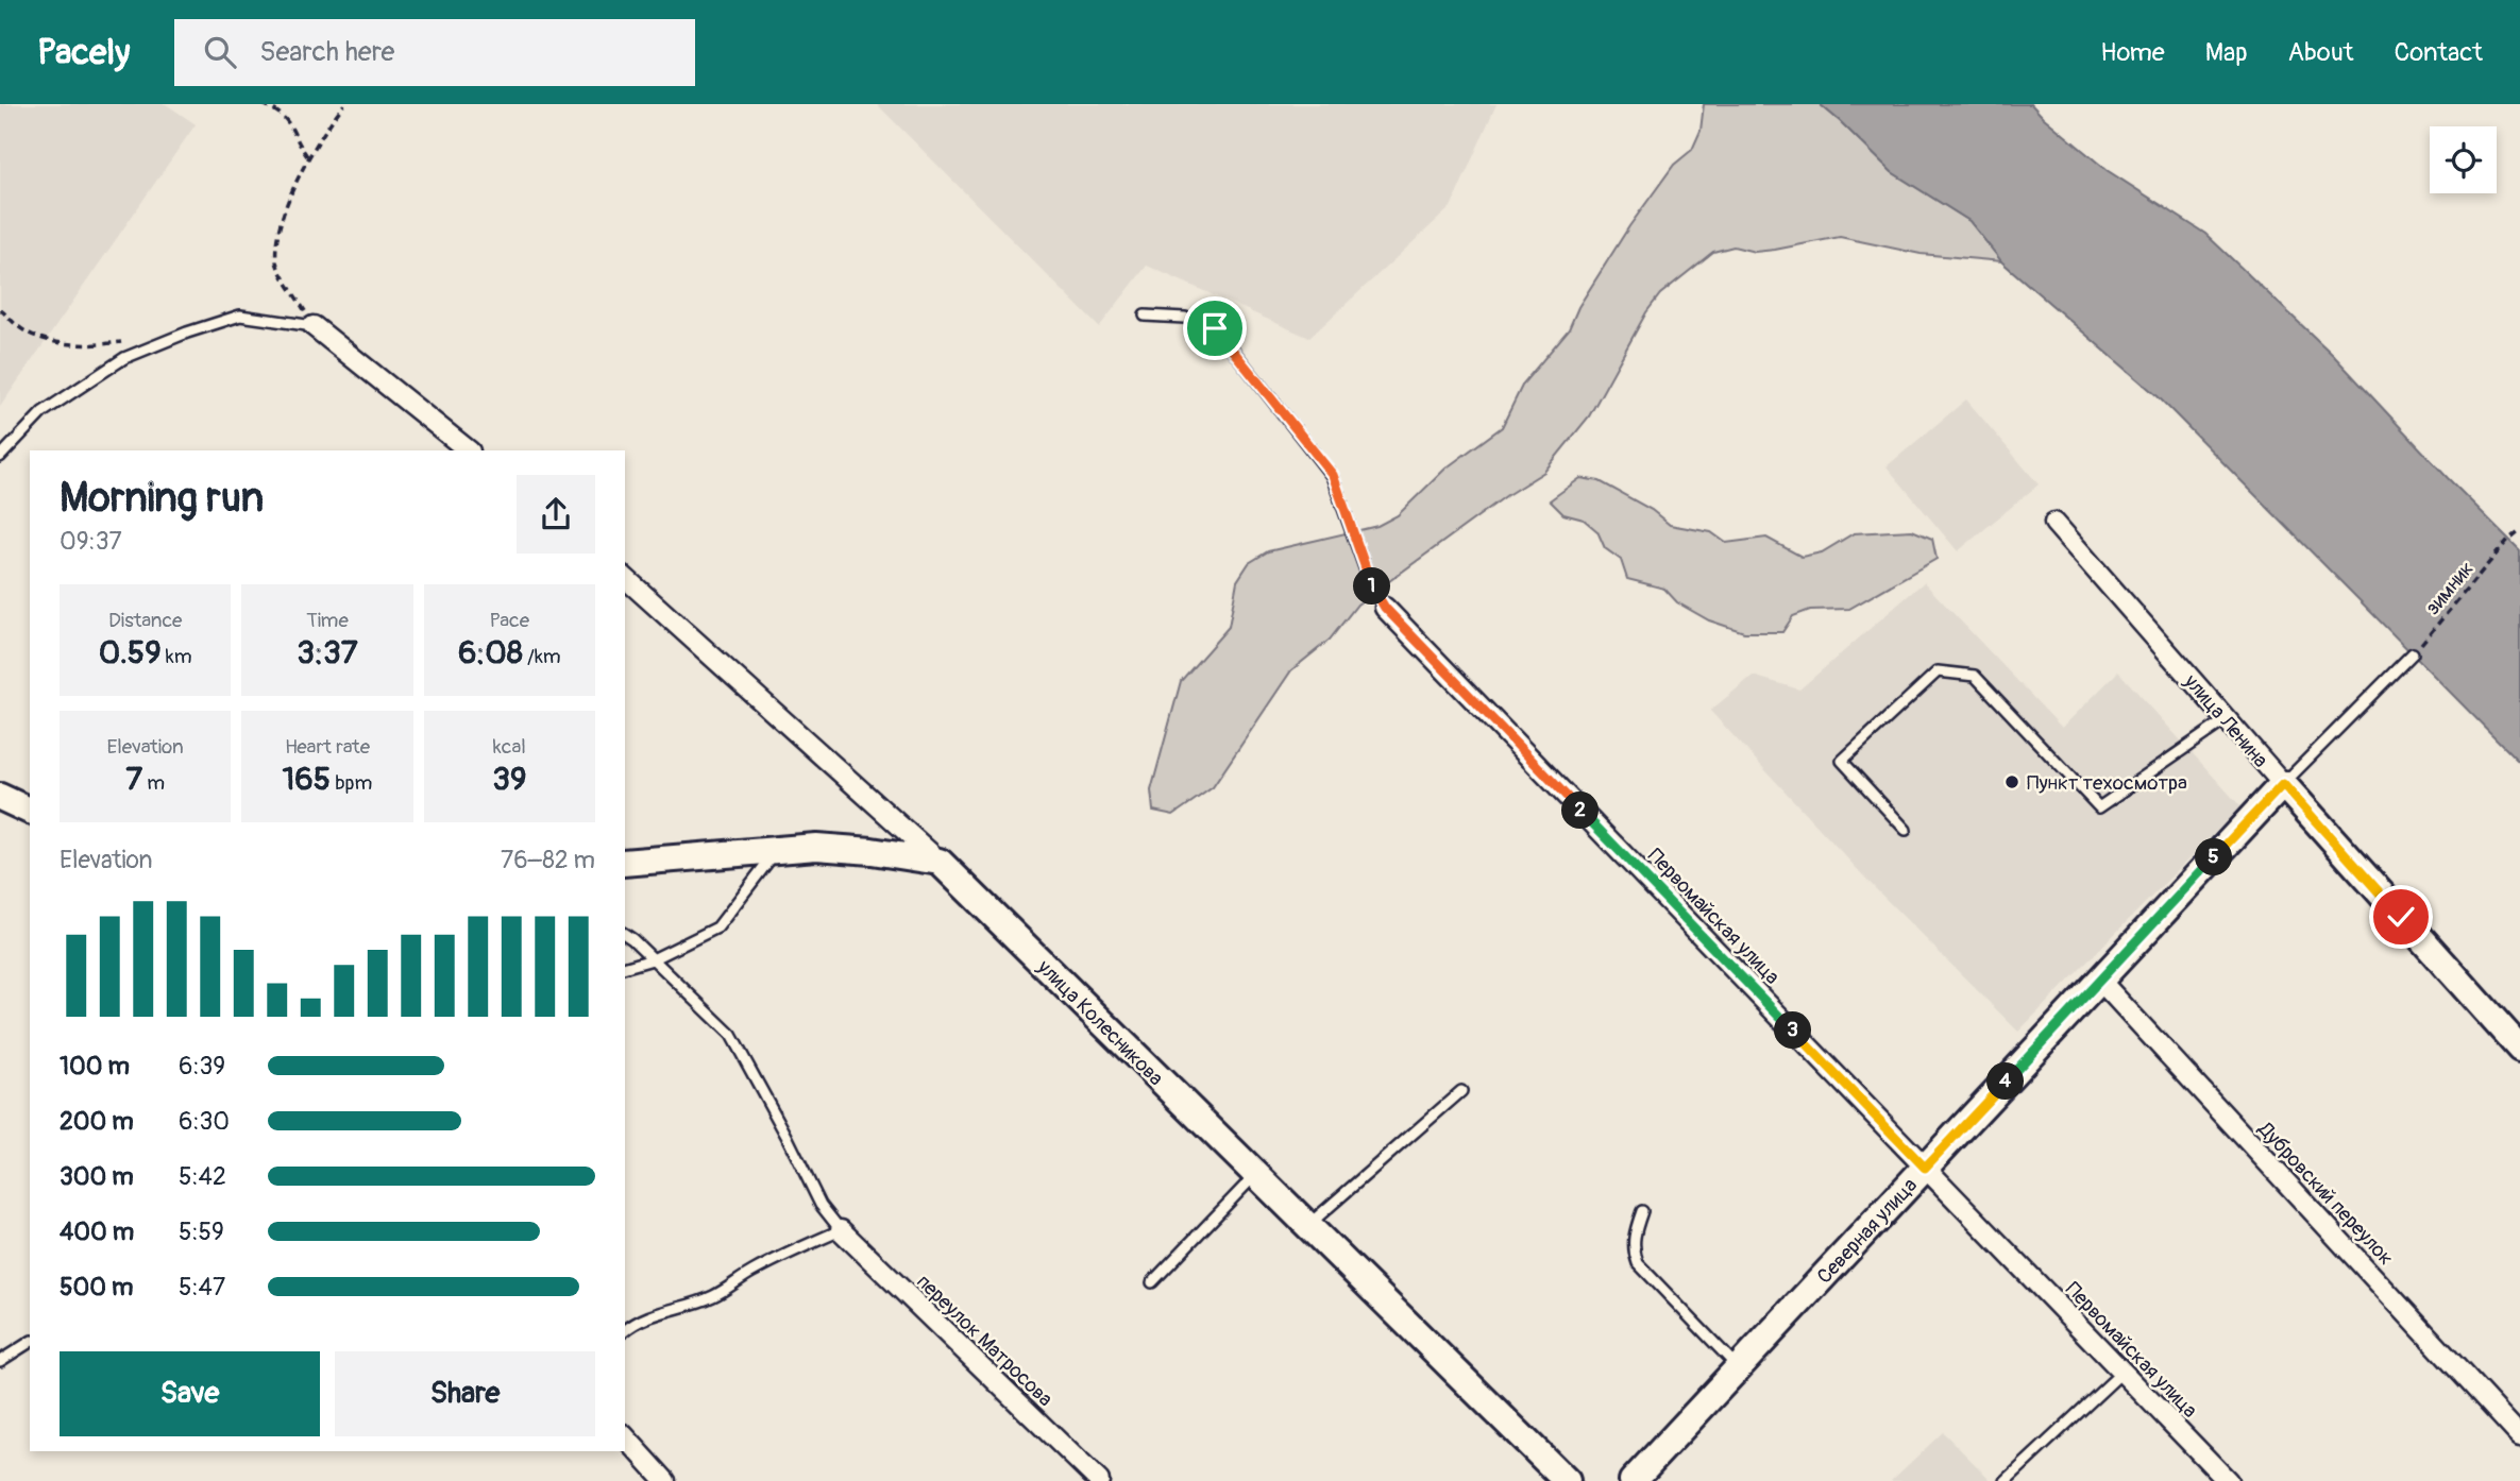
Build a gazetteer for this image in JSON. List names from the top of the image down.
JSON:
{
  "streets": {
    "street": [
      "улица Ленина",
      "Первомайская улица",
      "улица Колесникова",
      "Дубровский переулок",
      "Северная улица",
      "переулок Матросова"
    ],
    "path": ["зимник"]
  },
  "crossings": [
    ["улица Ленина", "Северная улица"],
    ["Первомайская улица", "Северная улица"],
    ["Дубровский переулок", "Северная улица"]
  ],
  "places": ["Пункт техосмотра"],
  "page": {
    "header": "Pacely",
    "search": "Search here",
    "nav": [
      "Home",
      "Map",
      "About",
      "Contact"
    ],
    "heading": ["Morning run", "09:37"],
    "pins": [
      "1",
      "2",
      "5",
      "3",
      "4"
    ],
    "stats": [
      ["Distance", "0.59 km"],
      ["Time", "3:37"],
      ["Pace", "6:08 /km"],
      ["Elevation", "7 m"],
      ["Heart rate", "165 bpm"],
      ["kcal", "39"]
    ],
    "chart": ["Elevation", "76–82 m"],
    "list": [
      {
        "name": "100 m",
        "note": "6:39"
      },
      {
        "name": "200 m",
        "note": "6:30"
      },
      {
        "name": "300 m",
        "note": "5:42"
      },
      {
        "name": "400 m",
        "note": "5:59"
      },
      {
        "name": "500 m",
        "note": "5:47"
      }
    ],
    "buttons": ["Save", "Share"]
  }
}
